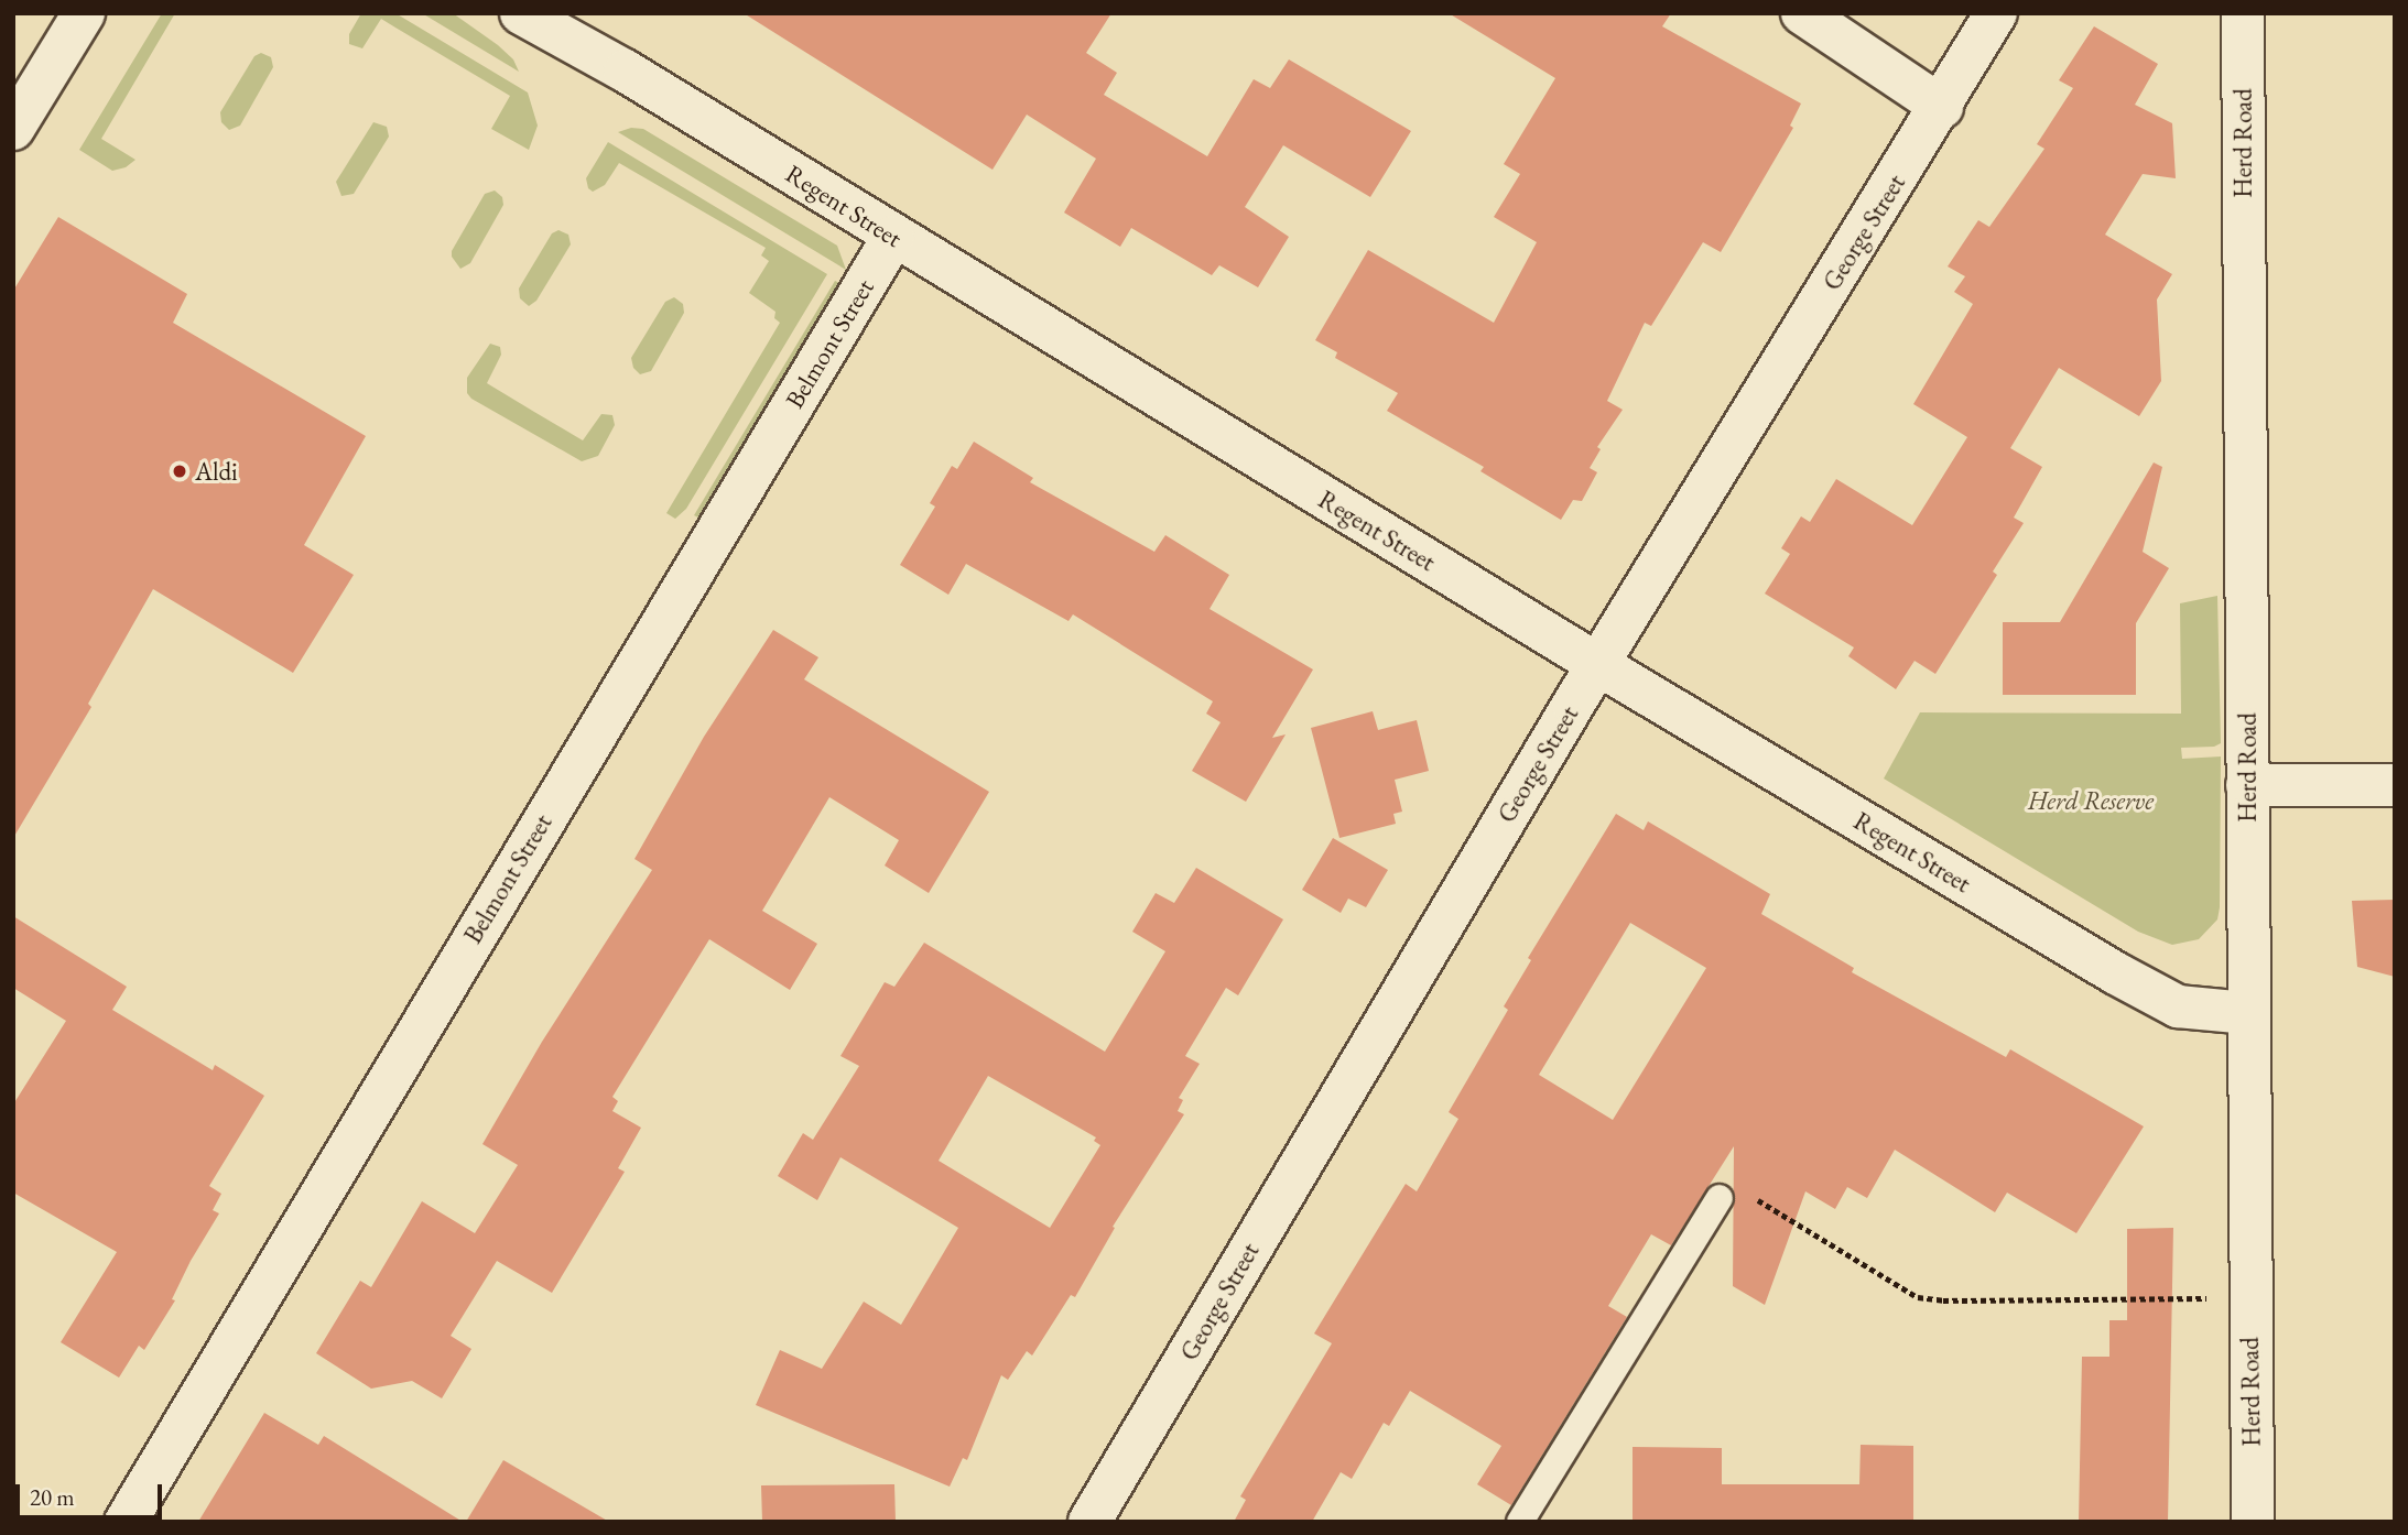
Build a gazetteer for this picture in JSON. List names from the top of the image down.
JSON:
{
  "streets": {
    "street": [
      "Herd Road",
      "Regent Street",
      "George Street",
      "Belmont Street"
    ]
  },
  "crossings": [
    ["Herd Road", "Regent Street"],
    ["Regent Street", "George Street"],
    ["Regent Street", "Belmont Street"]
  ],
  "parks": ["Herd Reserve"],
  "places": ["Aldi"],
  "scale_bar": "20 m"
}
